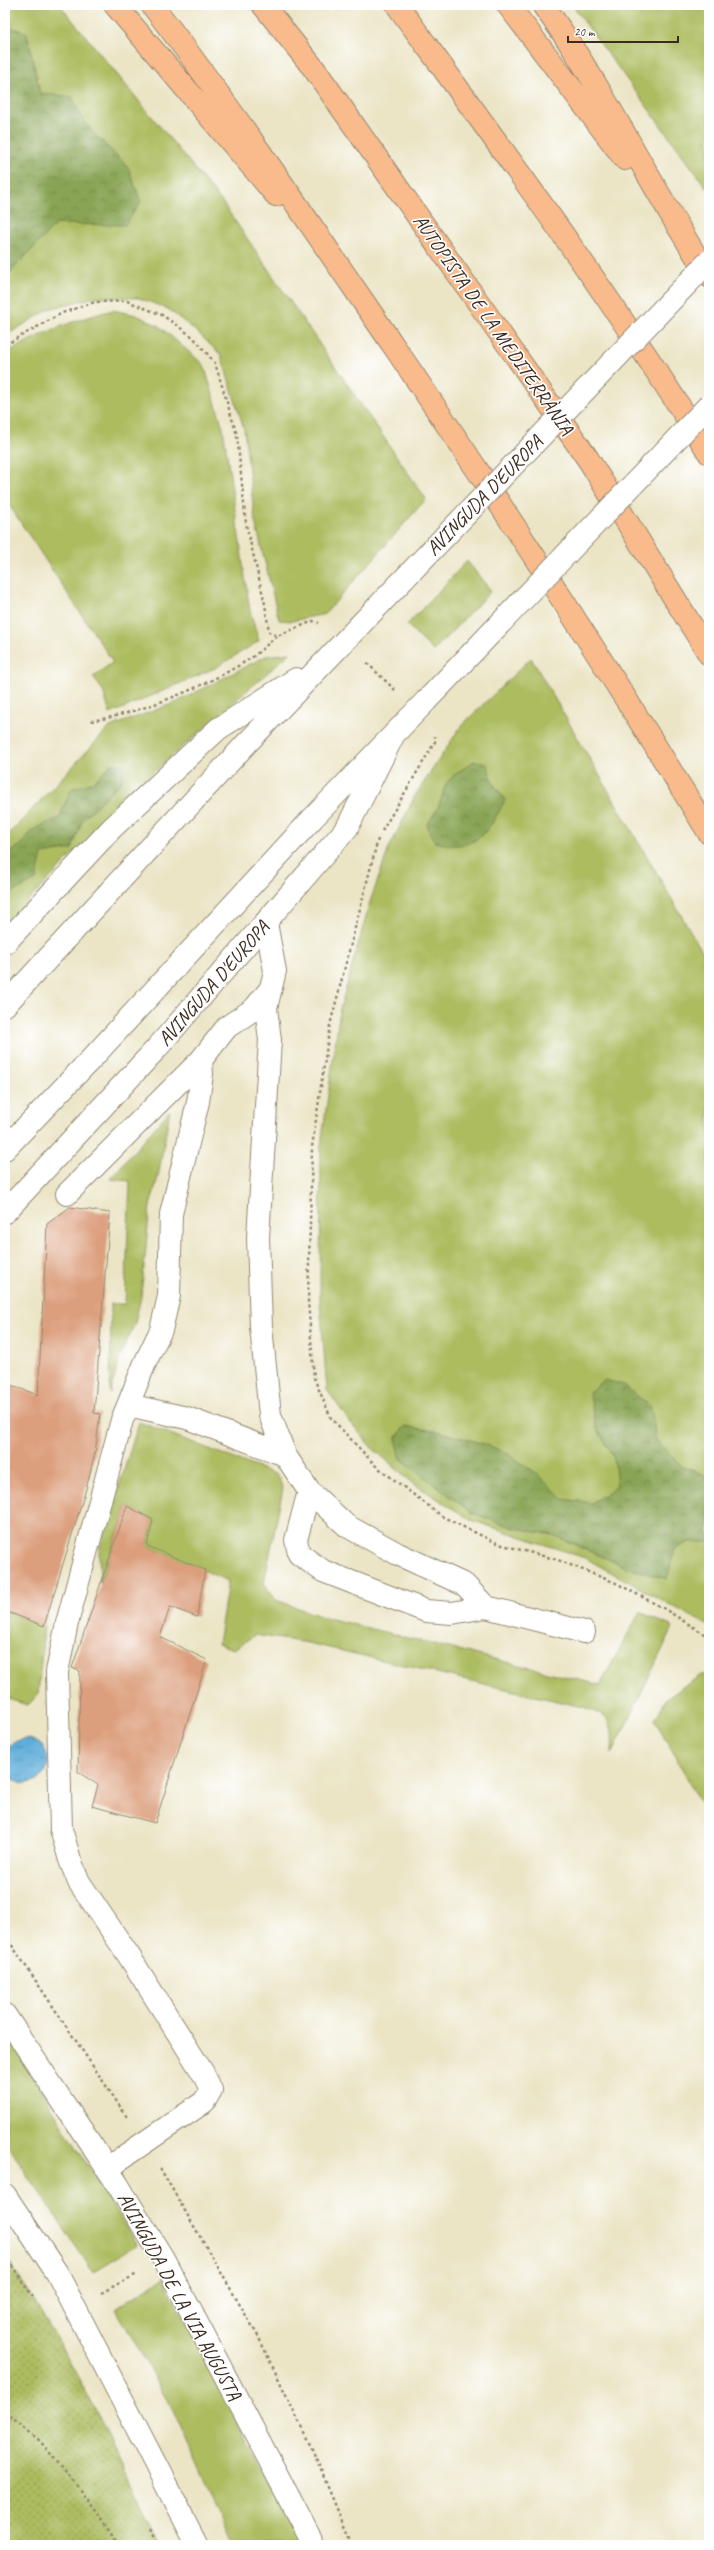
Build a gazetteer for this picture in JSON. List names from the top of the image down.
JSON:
{
  "streets": {
    "highway": ["AUTOPISTA DE LA MEDITERRÀNIA"],
    "street": ["AVINGUDA D'EUROPA", "AVINGUDA DE LA VIA AUGUSTA"]
  },
  "scale_bar": "20 m"
}
